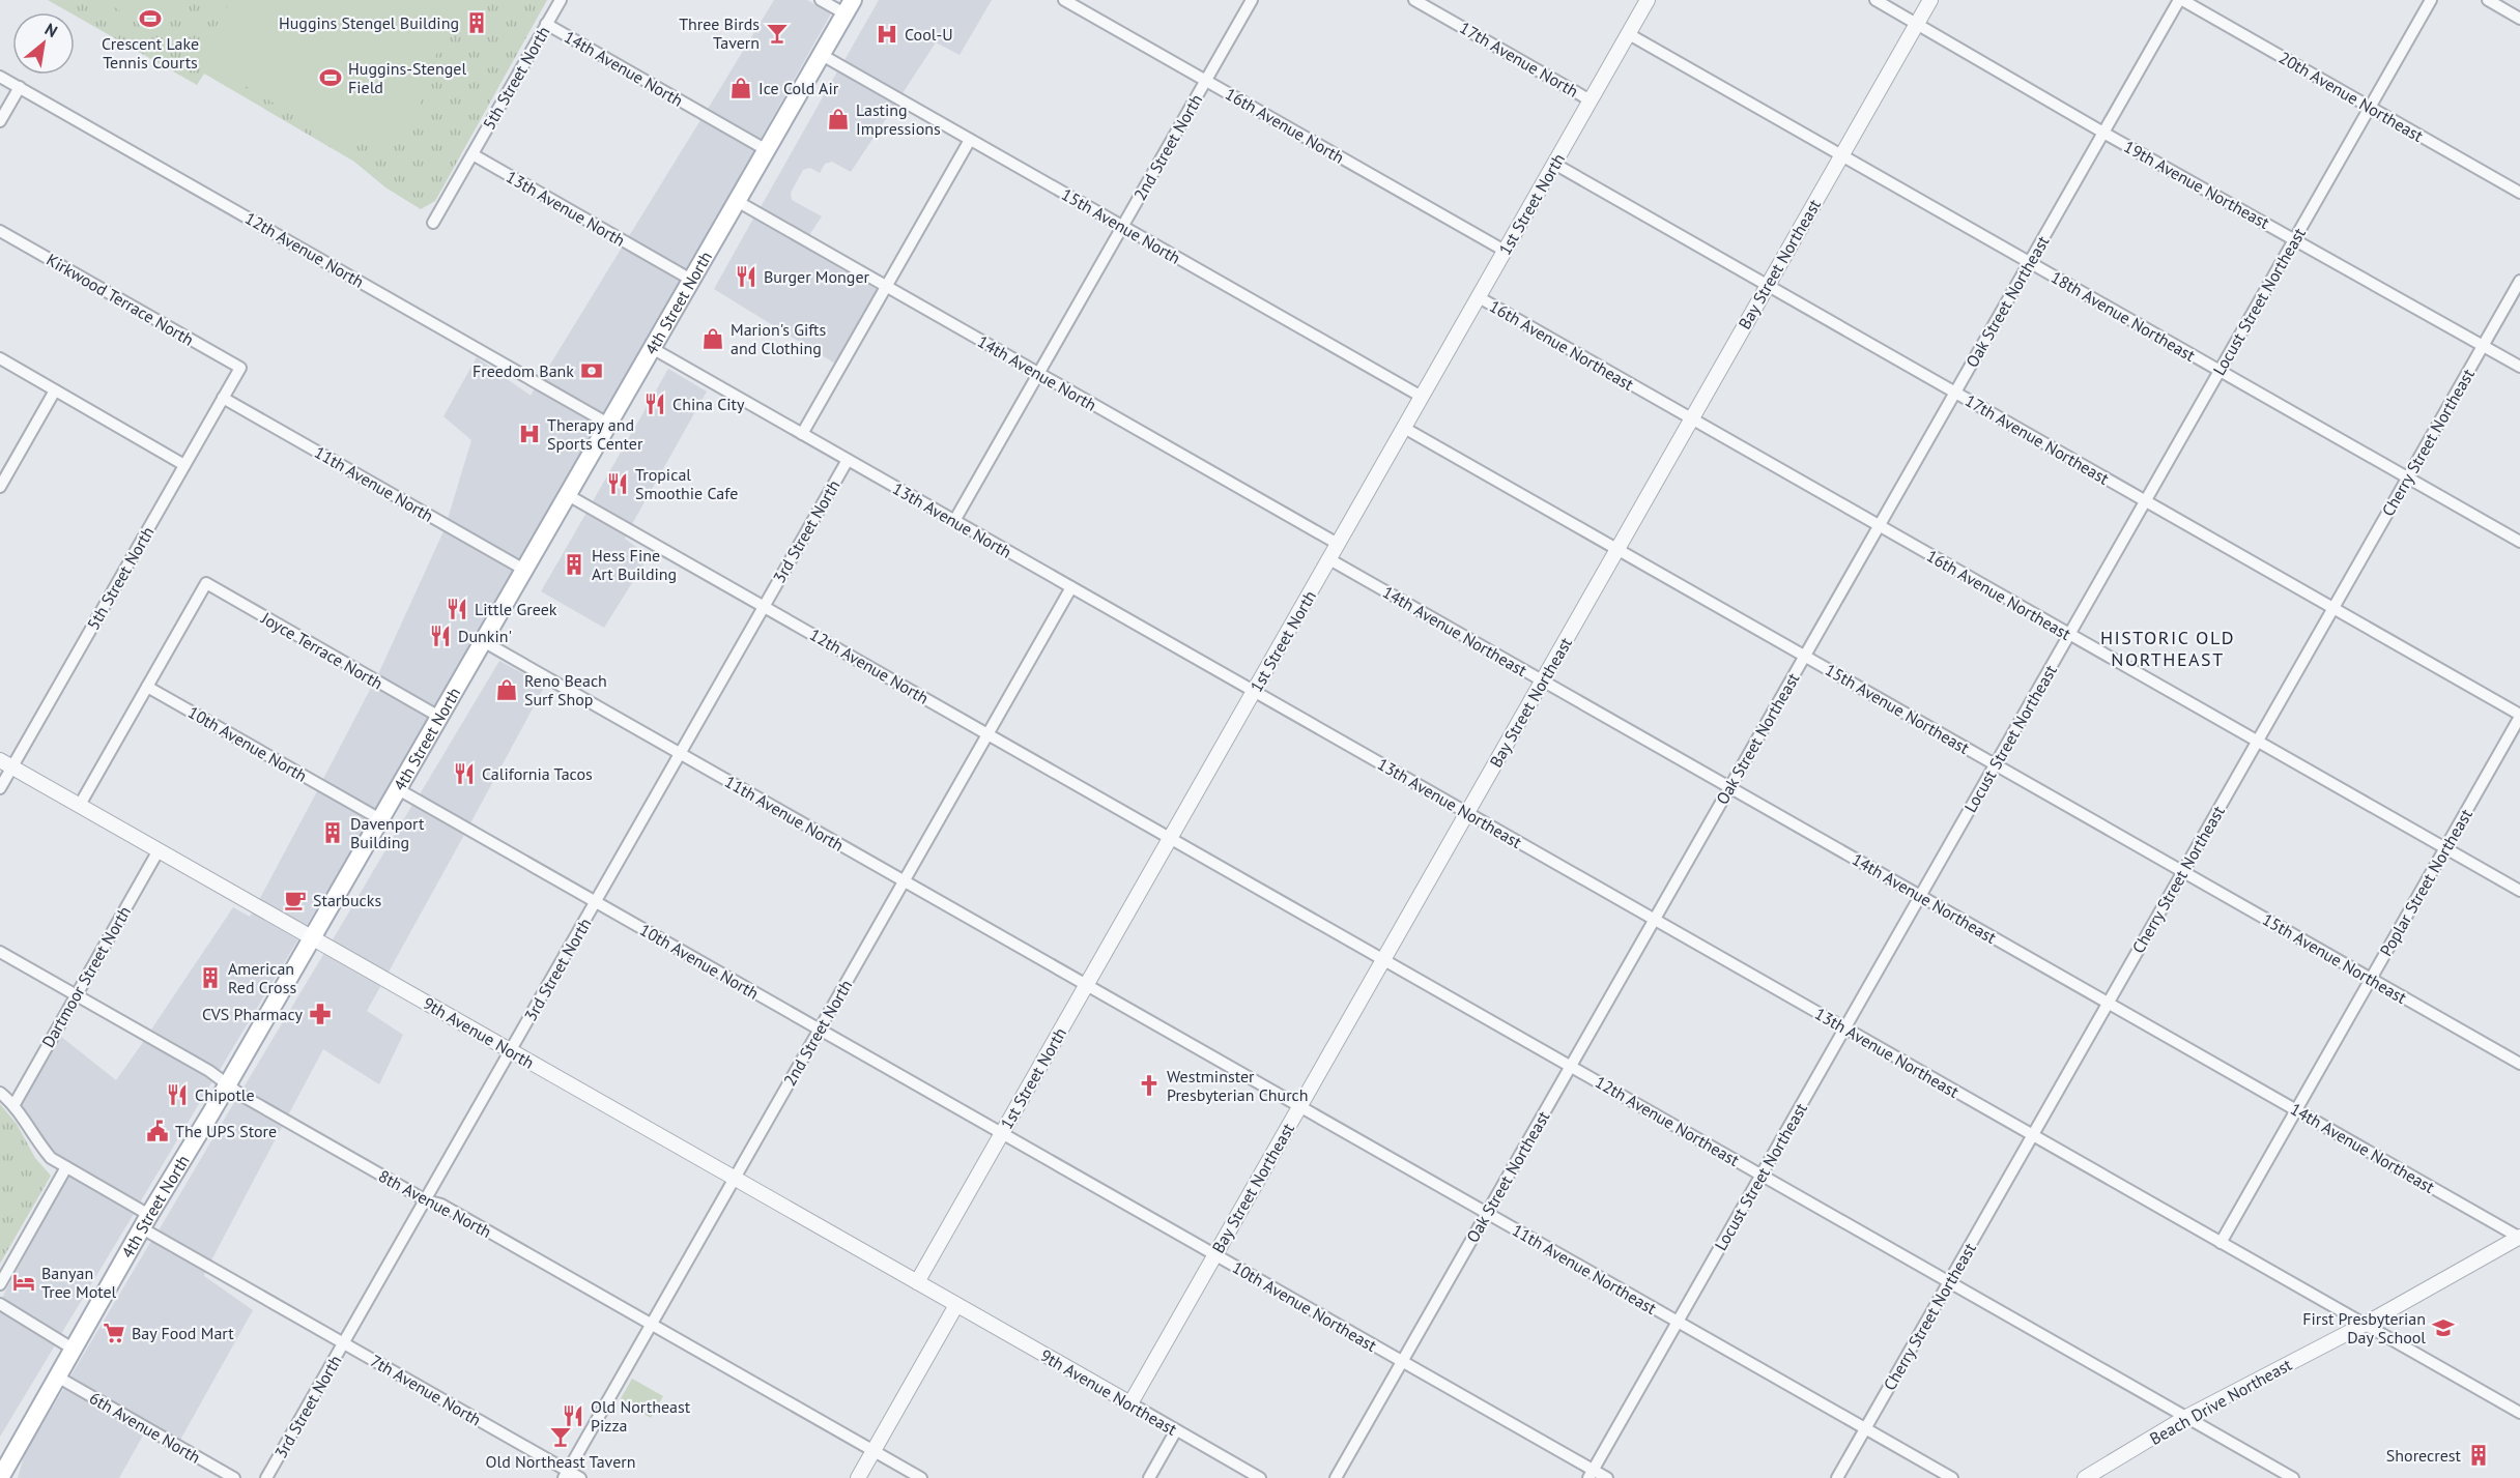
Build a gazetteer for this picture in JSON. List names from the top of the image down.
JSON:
{
  "streets": {
    "main road": ["4th Street North"],
    "street": [
      "17th Avenue North",
      "14th Avenue North",
      "5th Street North",
      "20th Avenue Northeast",
      "16th Avenue North",
      "2nd Street North",
      "19th Avenue Northeast",
      "1st Street North",
      "13th Avenue North",
      "15th Avenue North",
      "12th Avenue North",
      "Bay Street Northeast",
      "Kirkwood Terrace North",
      "Oak Street Northeast",
      "Locust Street Northeast",
      "18th Avenue Northeast",
      "16th Avenue Northeast",
      "17th Avenue Northeast",
      "Cherry Street Northeast",
      "11th Avenue North",
      "3rd Street North",
      "14th Avenue Northeast",
      "Joyce Terrace North",
      "15th Avenue Northeast",
      "10th Avenue North",
      "13th Avenue Northeast",
      "Poplar Street Northeast",
      "Dartmoor Street North",
      "9th Avenue North",
      "12th Avenue Northeast",
      "8th Avenue North",
      "11th Avenue Northeast",
      "10th Avenue Northeast",
      "7th Avenue North",
      "9th Avenue Northeast",
      "Beach Drive Northeast",
      "6th Avenue North"
    ]
  },
  "crossings": [
    ["17th Avenue North", "1st Street North"],
    ["14th Avenue North", "5th Street North"],
    ["14th Avenue North", "2nd Street North"],
    ["14th Avenue North", "1st Street North"],
    ["14th Avenue North", "4th Street North"],
    ["5th Street North", "13th Avenue North"],
    ["5th Street North", "Kirkwood Terrace North"],
    ["5th Street North", "11th Avenue North"],
    ["5th Street North", "9th Avenue North"],
    ["20th Avenue Northeast", "Oak Street Northeast"],
    ["20th Avenue Northeast", "Locust Street Northeast"],
    ["16th Avenue North", "2nd Street North"],
    ["16th Avenue North", "1st Street North"],
    ["2nd Street North", "13th Avenue North"],
    ["2nd Street North", "15th Avenue North"],
    ["2nd Street North", "12th Avenue North"],
    ["2nd Street North", "11th Avenue North"],
    ["2nd Street North", "10th Avenue North"],
    ["2nd Street North", "9th Avenue North"],
    ["2nd Street North", "8th Avenue North"],
    ["2nd Street North", "7th Avenue North"],
    ["19th Avenue Northeast", "Bay Street Northeast"],
    ["19th Avenue Northeast", "Oak Street Northeast"],
    ["19th Avenue Northeast", "Locust Street Northeast"],
    ["19th Avenue Northeast", "Cherry Street Northeast"],
    ["1st Street North", "13th Avenue North"],
    ["1st Street North", "15th Avenue North"],
    ["1st Street North", "12th Avenue North"],
    ["1st Street North", "18th Avenue Northeast"],
    ["1st Street North", "16th Avenue Northeast"],
    ["1st Street North", "17th Avenue Northeast"],
    ["1st Street North", "11th Avenue North"],
    ["1st Street North", "14th Avenue Northeast"],
    ["1st Street North", "15th Avenue Northeast"],
    ["1st Street North", "10th Avenue North"],
    ["1st Street North", "13th Avenue Northeast"],
    ["1st Street North", "9th Avenue North"],
    ["1st Street North", "12th Avenue Northeast"],
    ["1st Street North", "11th Avenue Northeast"],
    ["1st Street North", "10th Avenue Northeast"],
    ["13th Avenue North", "4th Street North"],
    ["13th Avenue North", "3rd Street North"],
    ["13th Avenue North", "13th Avenue Northeast"],
    ["15th Avenue North", "4th Street North"],
    ["12th Avenue North", "4th Street North"],
    ["12th Avenue North", "3rd Street North"],
    ["12th Avenue North", "12th Avenue Northeast"],
    ["Bay Street Northeast", "18th Avenue Northeast"],
    ["Bay Street Northeast", "16th Avenue Northeast"],
    ["Bay Street Northeast", "17th Avenue Northeast"],
    ["Bay Street Northeast", "14th Avenue Northeast"],
    ["Bay Street Northeast", "15th Avenue Northeast"],
    ["Bay Street Northeast", "13th Avenue Northeast"],
    ["Bay Street Northeast", "12th Avenue Northeast"],
    ["Bay Street Northeast", "11th Avenue Northeast"],
    ["Bay Street Northeast", "10th Avenue Northeast"],
    ["Bay Street Northeast", "9th Avenue Northeast"],
    ["Oak Street Northeast", "18th Avenue Northeast"],
    ["Oak Street Northeast", "16th Avenue Northeast"],
    ["Oak Street Northeast", "17th Avenue Northeast"],
    ["Oak Street Northeast", "14th Avenue Northeast"],
    ["Oak Street Northeast", "15th Avenue Northeast"],
    ["Oak Street Northeast", "13th Avenue Northeast"],
    ["Oak Street Northeast", "12th Avenue Northeast"],
    ["Oak Street Northeast", "11th Avenue Northeast"],
    ["Oak Street Northeast", "10th Avenue Northeast"],
    ["Locust Street Northeast", "18th Avenue Northeast"],
    ["Locust Street Northeast", "16th Avenue Northeast"],
    ["Locust Street Northeast", "17th Avenue Northeast"],
    ["Locust Street Northeast", "14th Avenue Northeast"],
    ["Locust Street Northeast", "15th Avenue Northeast"],
    ["Locust Street Northeast", "13th Avenue Northeast"],
    ["Locust Street Northeast", "12th Avenue Northeast"],
    ["Locust Street Northeast", "11th Avenue Northeast"],
    ["Locust Street Northeast", "10th Avenue Northeast"],
    ["4th Street North", "11th Avenue North"],
    ["4th Street North", "Joyce Terrace North"],
    ["4th Street North", "10th Avenue North"],
    ["4th Street North", "9th Avenue North"],
    ["4th Street North", "8th Avenue North"],
    ["4th Street North", "7th Avenue North"],
    ["4th Street North", "6th Avenue North"],
    ["18th Avenue Northeast", "Cherry Street Northeast"],
    ["16th Avenue Northeast", "Cherry Street Northeast"],
    ["16th Avenue Northeast", "Poplar Street Northeast"],
    ["17th Avenue Northeast", "Cherry Street Northeast"],
    ["17th Avenue Northeast", "Poplar Street Northeast"],
    ["Cherry Street Northeast", "14th Avenue Northeast"],
    ["Cherry Street Northeast", "15th Avenue Northeast"],
    ["Cherry Street Northeast", "13th Avenue Northeast"],
    ["Cherry Street Northeast", "12th Avenue Northeast"],
    ["Cherry Street Northeast", "11th Avenue Northeast"],
    ["11th Avenue North", "3rd Street North"],
    ["11th Avenue North", "11th Avenue Northeast"],
    ["3rd Street North", "10th Avenue North"],
    ["3rd Street North", "9th Avenue North"],
    ["3rd Street North", "8th Avenue North"],
    ["3rd Street North", "7th Avenue North"],
    ["14th Avenue Northeast", "Poplar Street Northeast"],
    ["14th Avenue Northeast", "Beach Drive Northeast"],
    ["Joyce Terrace North", "10th Avenue North"],
    ["15th Avenue Northeast", "Poplar Street Northeast"],
    ["10th Avenue North", "10th Avenue Northeast"],
    ["13th Avenue Northeast", "Poplar Street Northeast"],
    ["13th Avenue Northeast", "Beach Drive Northeast"],
    ["Dartmoor Street North", "9th Avenue North"],
    ["Dartmoor Street North", "8th Avenue North"],
    ["Dartmoor Street North", "7th Avenue North"],
    ["9th Avenue North", "9th Avenue Northeast"],
    ["12th Avenue Northeast", "Beach Drive Northeast"]
  ],
  "districts": ["HISTORIC OLD NORTHEAST"],
  "places": {
    "sports": ["Crescent Lake Tennis Courts", "Huggins-Stengel Field"],
    "building": [
      "Huggins Stengel Building",
      "Hess Fine Art Building",
      "Davenport Building",
      "American Red Cross",
      "Shorecrest"
    ],
    "bar": ["Three Birds Tavern", "Old Northeast Tavern"],
    "hospital": ["Cool-U", "Therapy and Sports Center"],
    "shop": [
      "Ice Cold Air",
      "Lasting Impressions",
      "Marion's Gifts and Clothing",
      "Reno Beach Surf Shop"
    ],
    "restaurant": [
      "Burger Monger",
      "China City",
      "Tropical Smoothie Cafe",
      "Little Greek",
      "Dunkin'",
      "California Tacos",
      "Chipotle",
      "Old Northeast Pizza"
    ],
    "bank": ["Freedom Bank"],
    "cafe": ["Starbucks"],
    "pharmacy": ["CVS Pharmacy"],
    "church": ["Westminster Presbyterian Church"],
    "public building": ["The UPS Store"],
    "hotel": ["Banyan Tree Motel"],
    "school or university": ["First Presbyterian Day School"],
    "supermarket": ["Bay Food Mart"]
  },
  "north": "top right"
}
